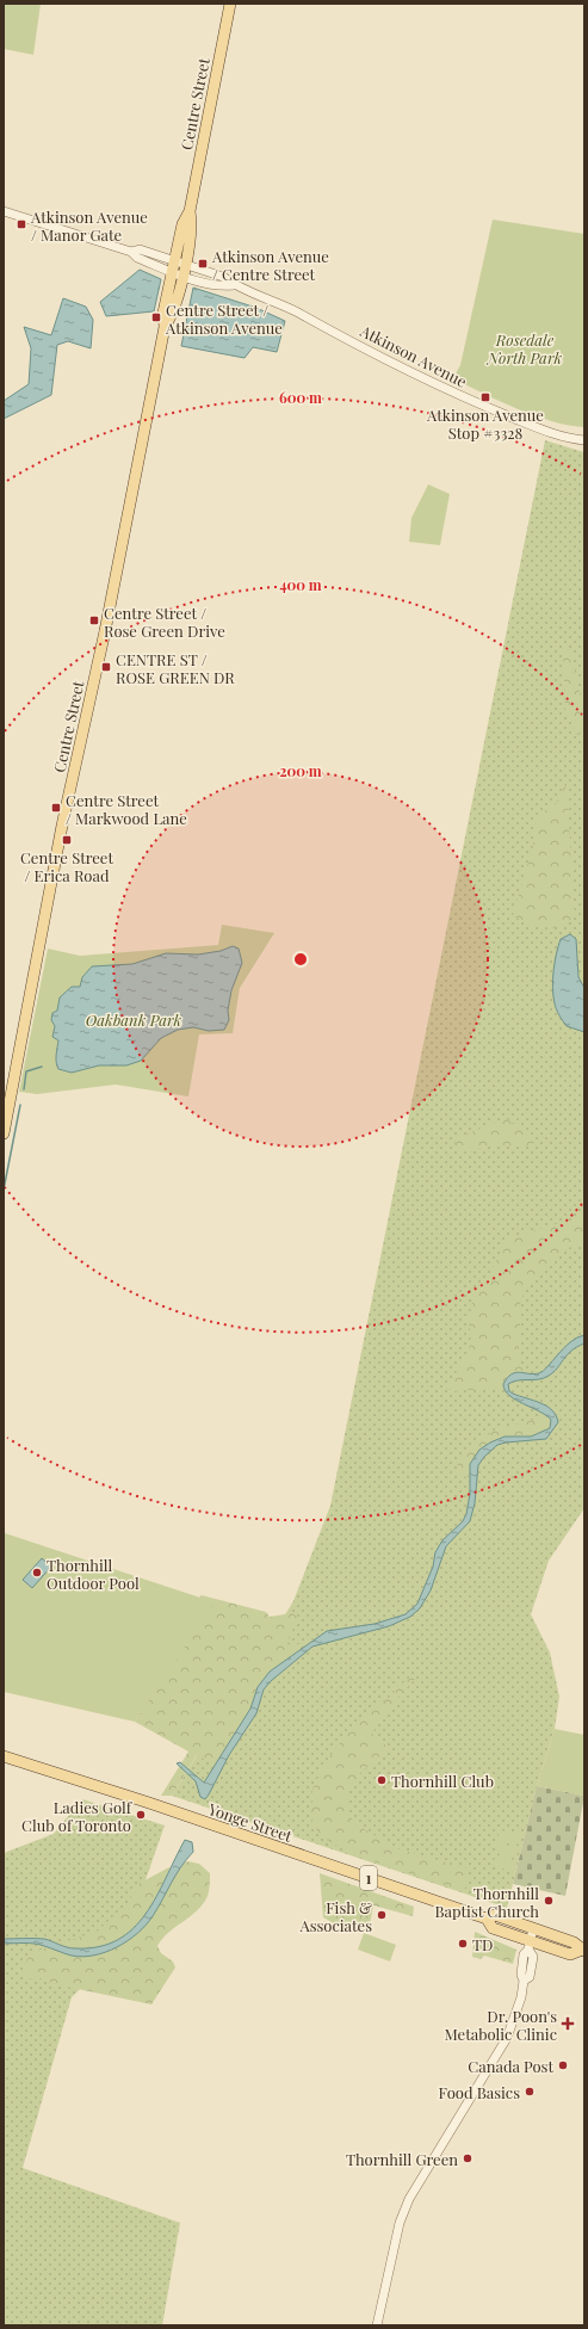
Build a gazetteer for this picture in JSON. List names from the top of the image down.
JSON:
{
  "streets": {
    "main road": ["Centre Street", "Yonge Street", "1"],
    "street": ["Atkinson Avenue"]
  },
  "crossings": [
    ["Centre Street", "Atkinson Avenue"]
  ],
  "parks": ["Rosedale North Park", "Oakbank Park"],
  "places": {
    "transit": [
      "Atkinson Avenue / Manor Gate",
      "Atkinson Avenue / Centre Street",
      "Centre Street / Atkinson Avenue",
      "Atkinson Avenue Stop #3328",
      "Centre Street / Rose Green Drive",
      "CENTRE ST / ROSE GREEN DR",
      "Centre Street / Markwood Lane",
      "Centre Street / Erica Road"
    ],
    "other": [
      "Thornhill Outdoor Pool",
      "Thornhill Club",
      "Ladies Golf Club of Toronto",
      "Thornhill Baptist Church",
      "Fish & Associates",
      "TD",
      "Canada Post",
      "Food Basics",
      "Thornhill Green"
    ],
    "health": ["Dr. Poon's Metabolic Clinic"]
  },
  "rings": ["600 m", "400 m", "200 m"]
}
